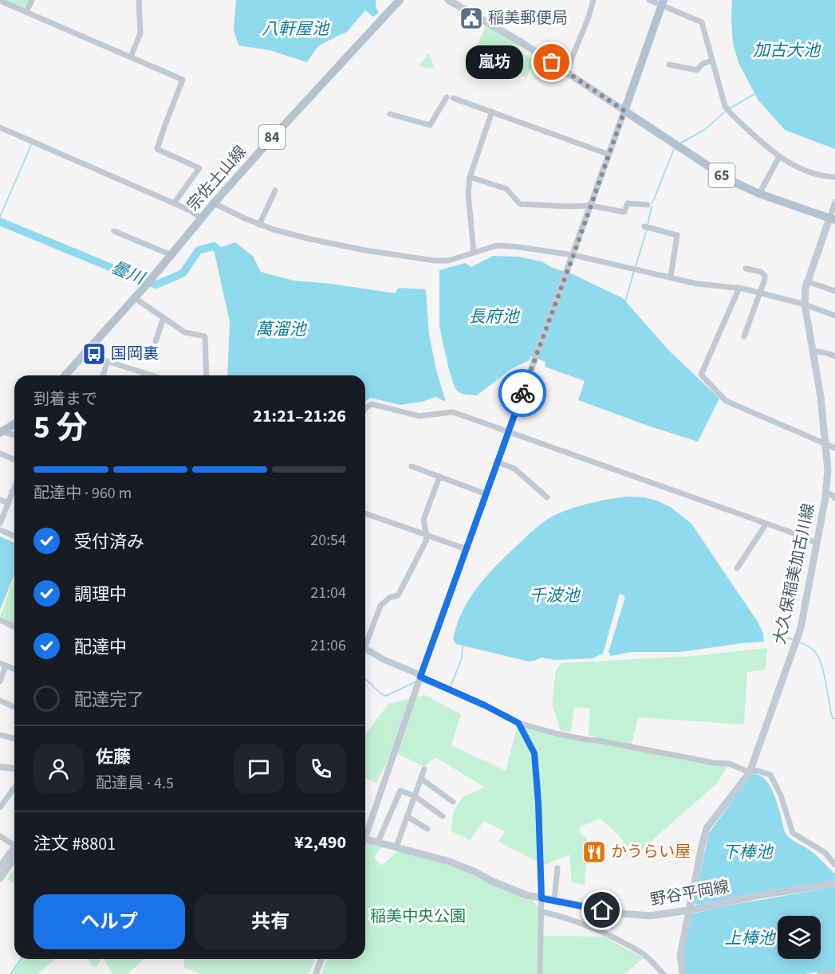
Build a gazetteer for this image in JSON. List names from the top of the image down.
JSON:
{
  "streets": {
    "main road": [
      "84",
      "65",
      "宗佐土山線",
      "大久保稲美加古川線",
      "野谷平岡線"
    ]
  },
  "crossings": [
    ["65", "大久保稲美加古川線"],
    ["大久保稲美加古川線", "野谷平岡線"]
  ],
  "water": [
    "八軒屋池",
    "加古大池",
    "曇川",
    "長府池",
    "萬溜池",
    "千波池",
    "下棒池",
    "上棒池"
  ],
  "parks": ["稲美中央公園"],
  "places": {
    "public building": ["稲美郵便局"],
    "other": ["嵐坊"],
    "bus stop": ["国岡裏"],
    "restaurant": ["かうらい屋"]
  },
  "page": {
    "bubble": "嵐坊",
    "heading": ["5 分", "到着まで", "21:21–21:26"],
    "panel": [
      "佐藤",
      "配達員 · 4.5",
      "注文 #8801",
      "¥2,490"
    ],
    "bar": "配達中 · 960 m",
    "list": [
      ["受付済み", "20:54"],
      ["調理中", "21:04"],
      ["配達中", "21:06"],
      "配達完了"
    ],
    "buttons": ["ヘルプ", "共有"]
  }
}
